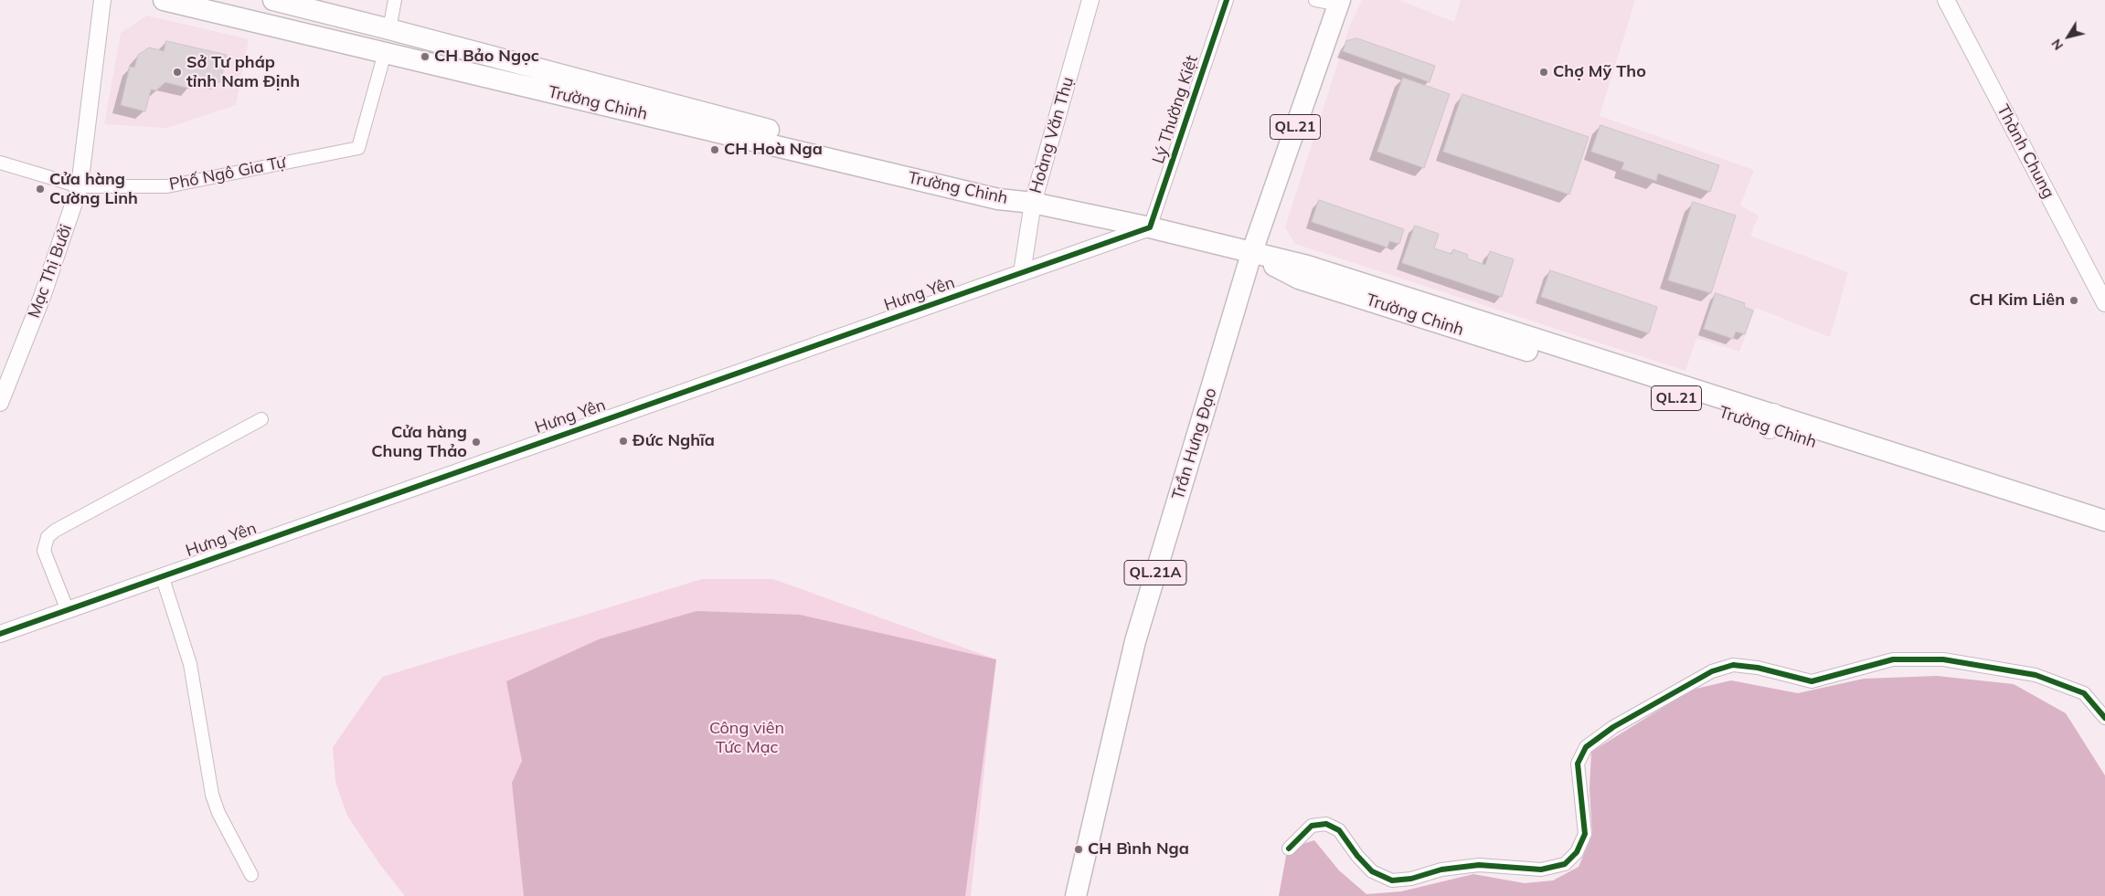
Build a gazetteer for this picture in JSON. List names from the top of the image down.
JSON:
{
  "streets": {
    "main road": [
      "Trường Chinh",
      "QL.21",
      "Trần Hưng Đạo",
      "QL.21A"
    ],
    "street": [
      "Lý Thường Kiệt",
      "Hoàng Văn Thụ",
      "Thành Chung",
      "Phố Ngô Gia Tự",
      "Mạc Thị Bưởi",
      "Hưng Yên"
    ]
  },
  "crossings": [
    ["Trường Chinh", "Lý Thường Kiệt"],
    ["Trường Chinh", "Hoàng Văn Thụ"],
    ["Trường Chinh", "Phố Ngô Gia Tự"],
    ["Trường Chinh", "Hưng Yên"],
    ["Trường Chinh", "Trần Hưng Đạo"],
    ["Lý Thường Kiệt", "Hưng Yên"],
    ["Hoàng Văn Thụ", "Hưng Yên"],
    ["Phố Ngô Gia Tự", "Mạc Thị Bưởi"]
  ],
  "parks": ["Công viên Tức Mạc"],
  "places": [
    "CH Bảo Ngọc",
    "Sở Tư pháp tỉnh Nam Định",
    "Chợ Mỹ Tho",
    "CH Hoà Nga",
    "Cửa hàng Cường Linh",
    "CH Kim Liên",
    "Đức Nghĩa",
    "Cửa hàng Chung Thảo",
    "CH Bình Nga"
  ],
  "north": "bottom left"
}
